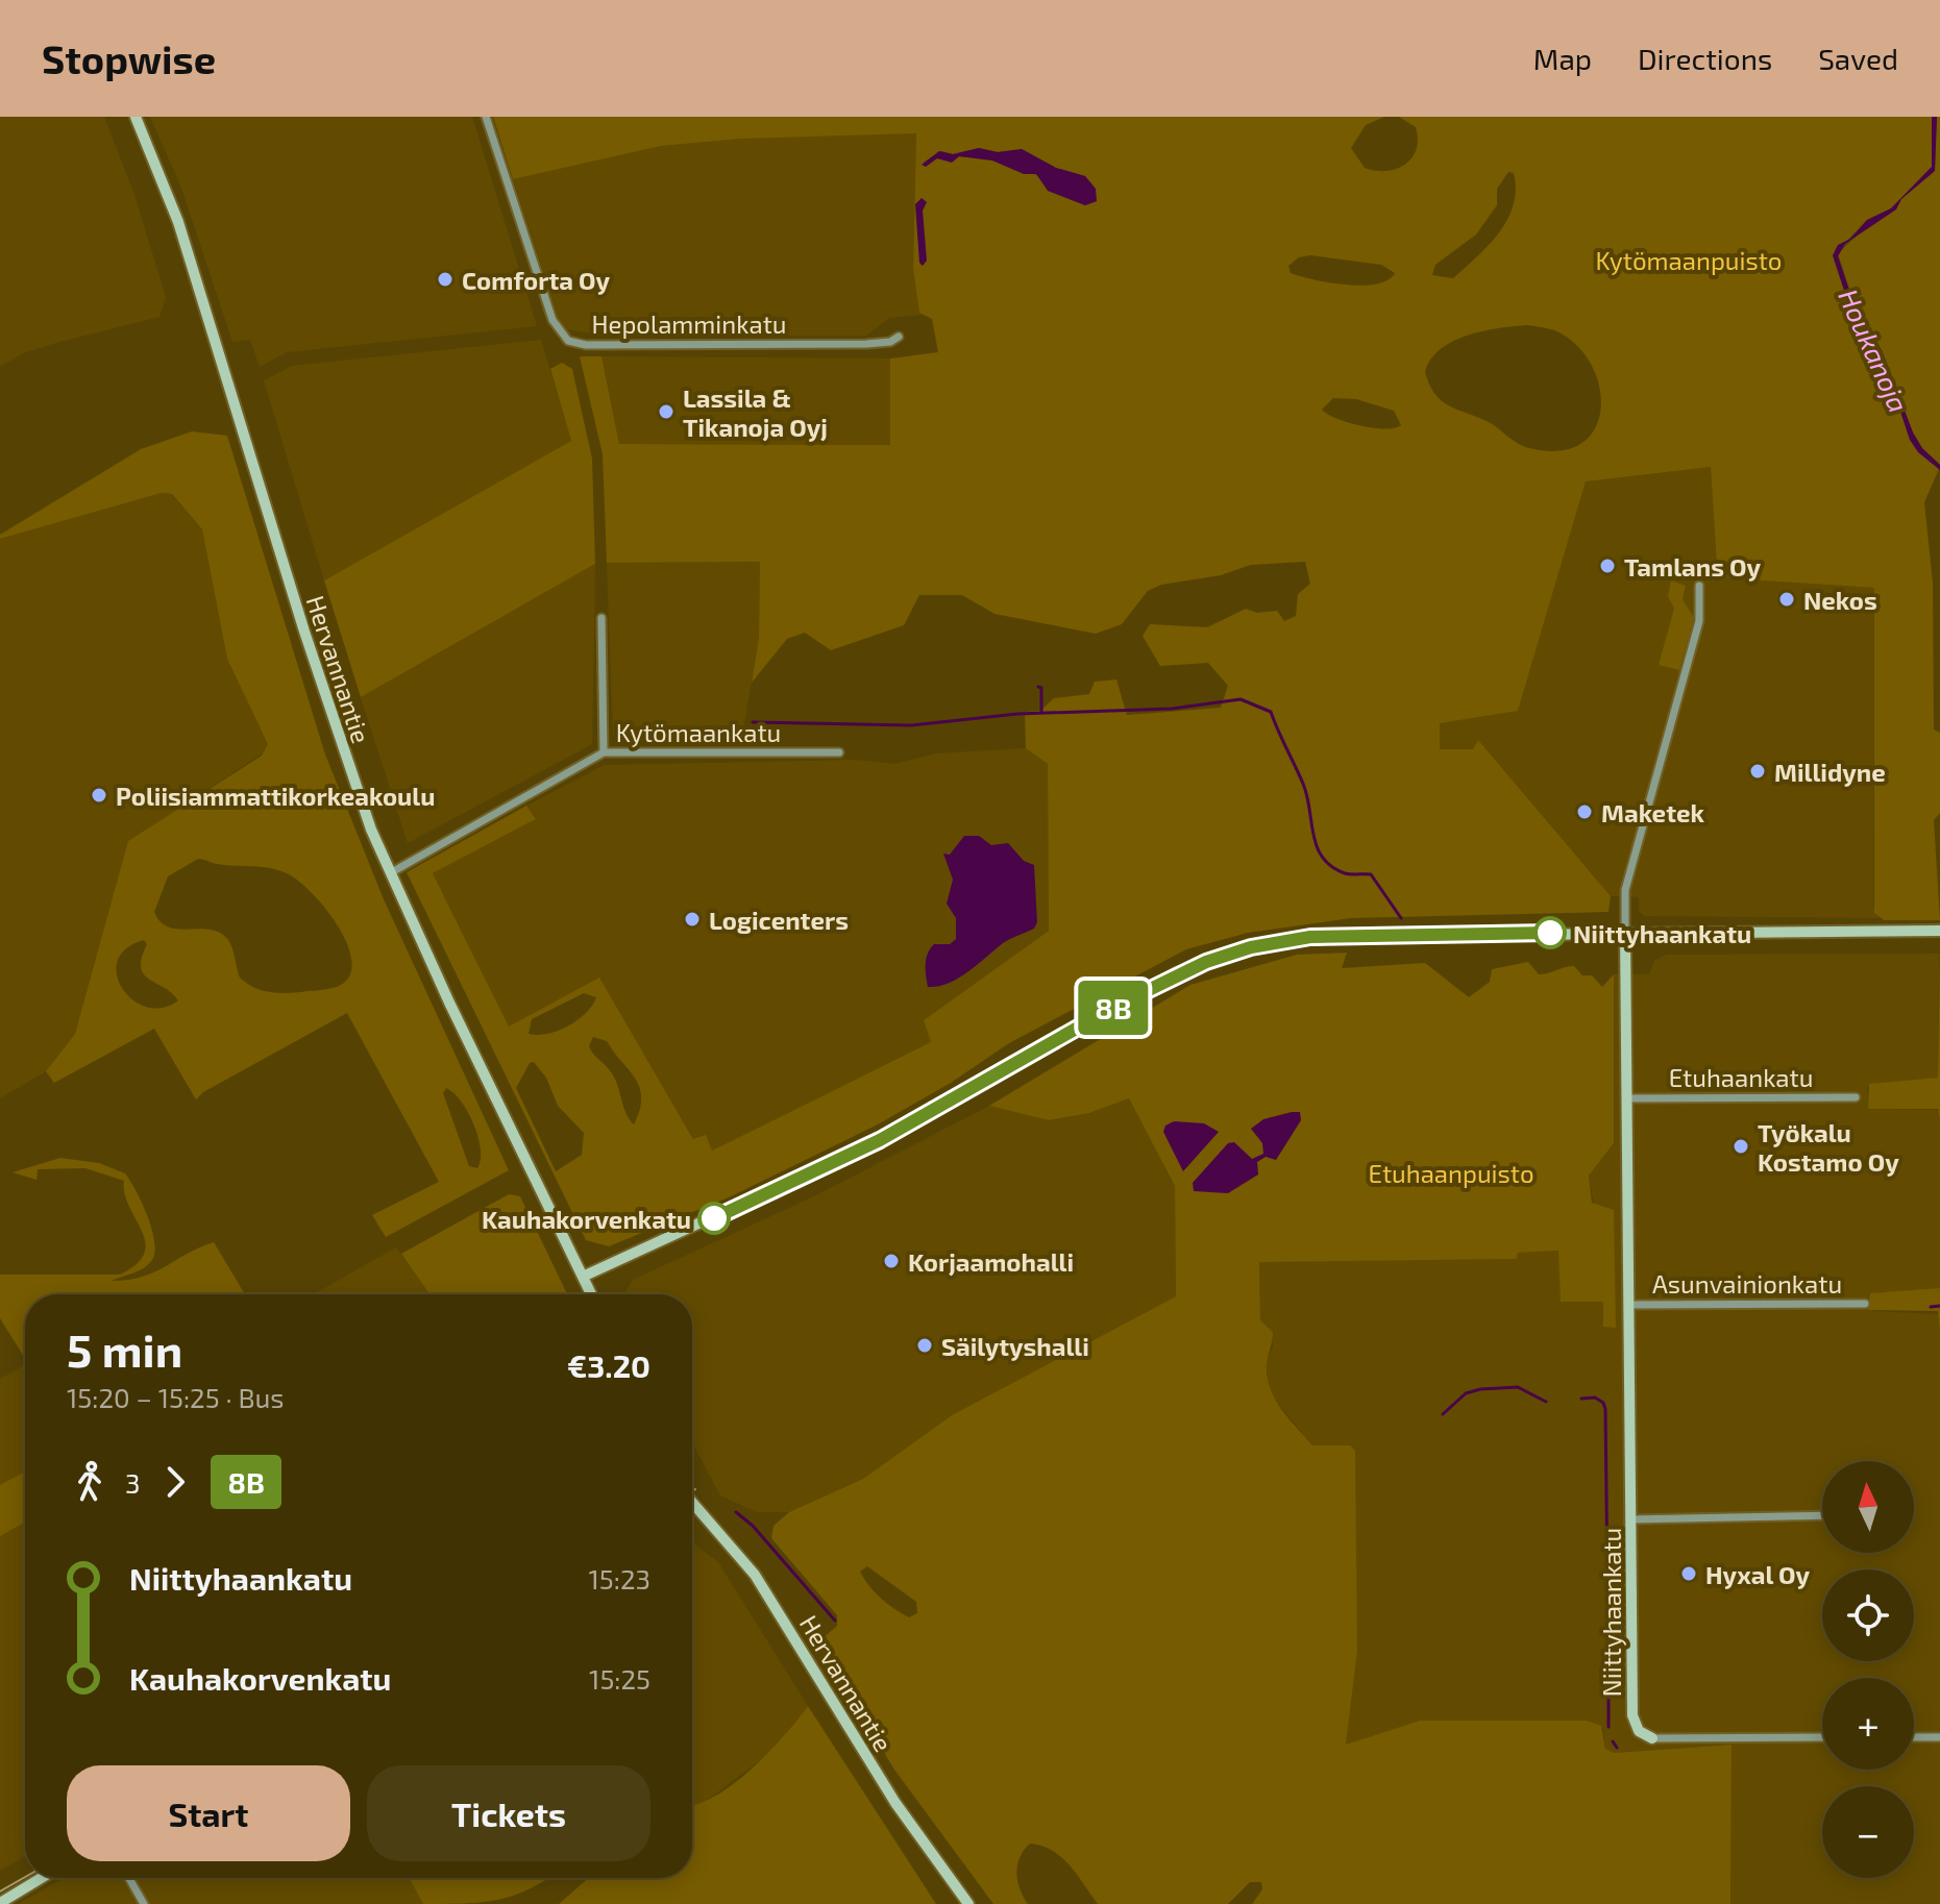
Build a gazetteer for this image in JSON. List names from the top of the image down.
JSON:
{
  "streets": {
    "street": [
      "Hepolamminkatu",
      "Hervannantie",
      "Kytömaankatu",
      "Etuhaankatu",
      "Asunvainionkatu",
      "Niittyhaankatu"
    ]
  },
  "crossings": [
    ["Hervannantie", "Kytömaankatu"],
    ["Etuhaankatu", "Niittyhaankatu"],
    ["Asunvainionkatu", "Niittyhaankatu"]
  ],
  "water": ["Houkanoja"],
  "parks": ["Kytömaanpuisto", "Etuhaanpuisto"],
  "places": [
    "Comforta Oy",
    "Lassila & Tikanoja Oyj",
    "Tamlans Oy",
    "Nekos",
    "Millidyne",
    "Poliisiammattikorkeakoulu",
    "Maketek",
    "Logicenters",
    "Niittyhaankatu",
    "Työkalu Kostamo Oy",
    "Kauhakorvenkatu",
    "Korjaamohalli",
    "Säilytyshalli",
    "Hyxal Oy"
  ],
  "lines": ["bus line 8B"],
  "north": "top",
  "page": {
    "header": "Stopwise",
    "nav": ["Map", "Directions", "Saved"],
    "on_map": "8B",
    "heading": ["5 min", "15:20 – 15:25 · Bus", "€3.20"],
    "legs": ["3", "8B"],
    "map_buttons": ["+", "−"],
    "list": [
      {
        "name": "Niittyhaankatu",
        "value": "15:23"
      },
      {
        "name": "Kauhakorvenkatu",
        "value": "15:25"
      }
    ],
    "buttons": ["Start", "Tickets"]
  }
}
